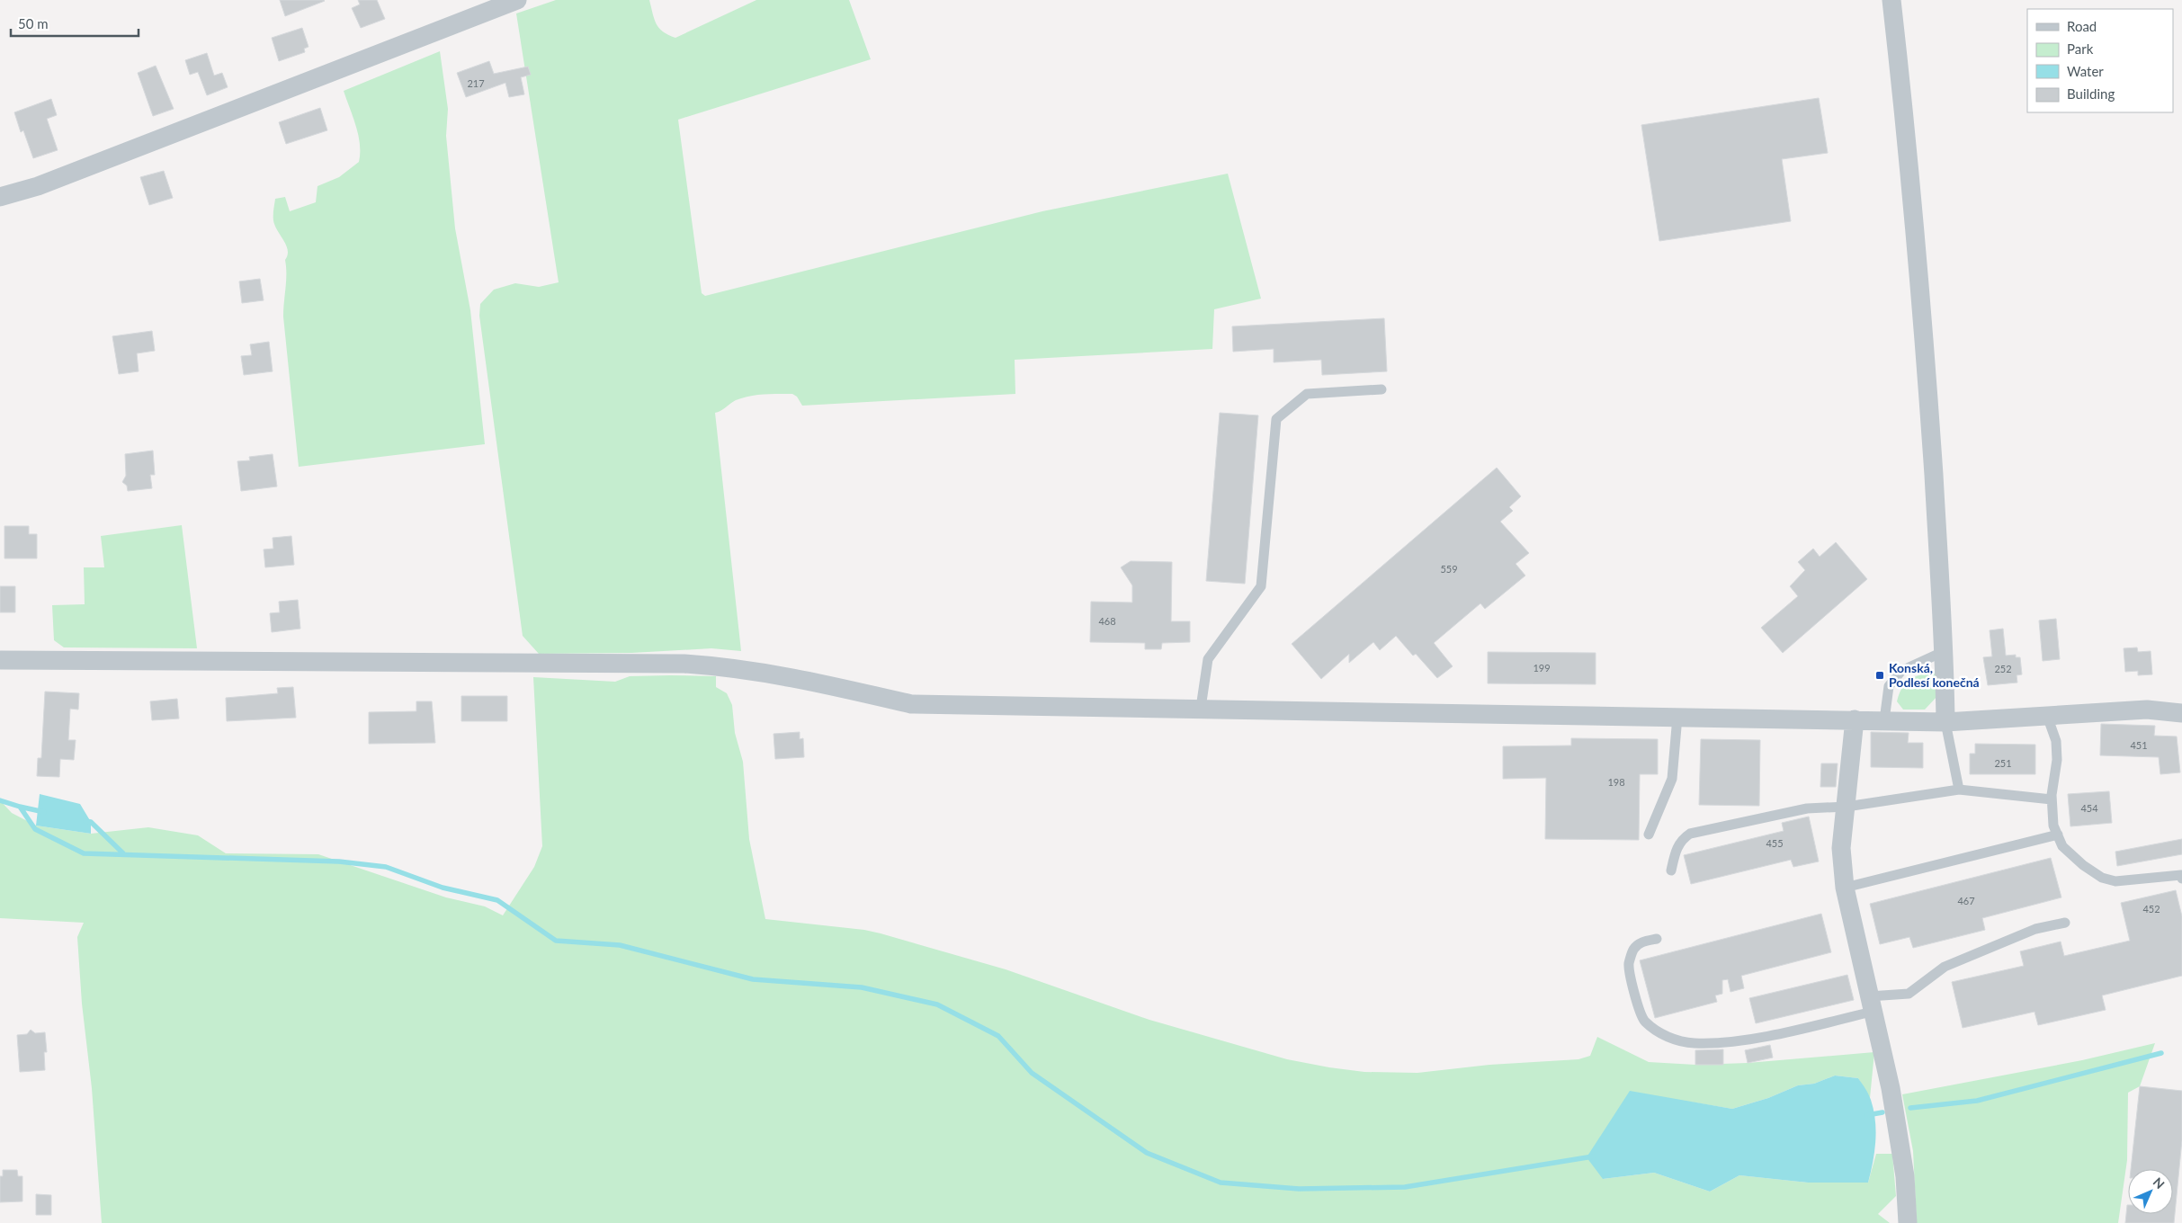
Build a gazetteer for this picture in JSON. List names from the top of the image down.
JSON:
{
  "places": {
    "transit": ["Konská, Podlesí konečná"]
  },
  "house_numbers": [
    "217",
    "559",
    "468",
    "199",
    "252",
    "451",
    "251",
    "198",
    "454",
    "455",
    "467",
    "452"
  ],
  "legend": [
    "Road",
    "Park",
    "Water",
    "Building"
  ],
  "scale_bar": "50 m",
  "north": "top right"
}
